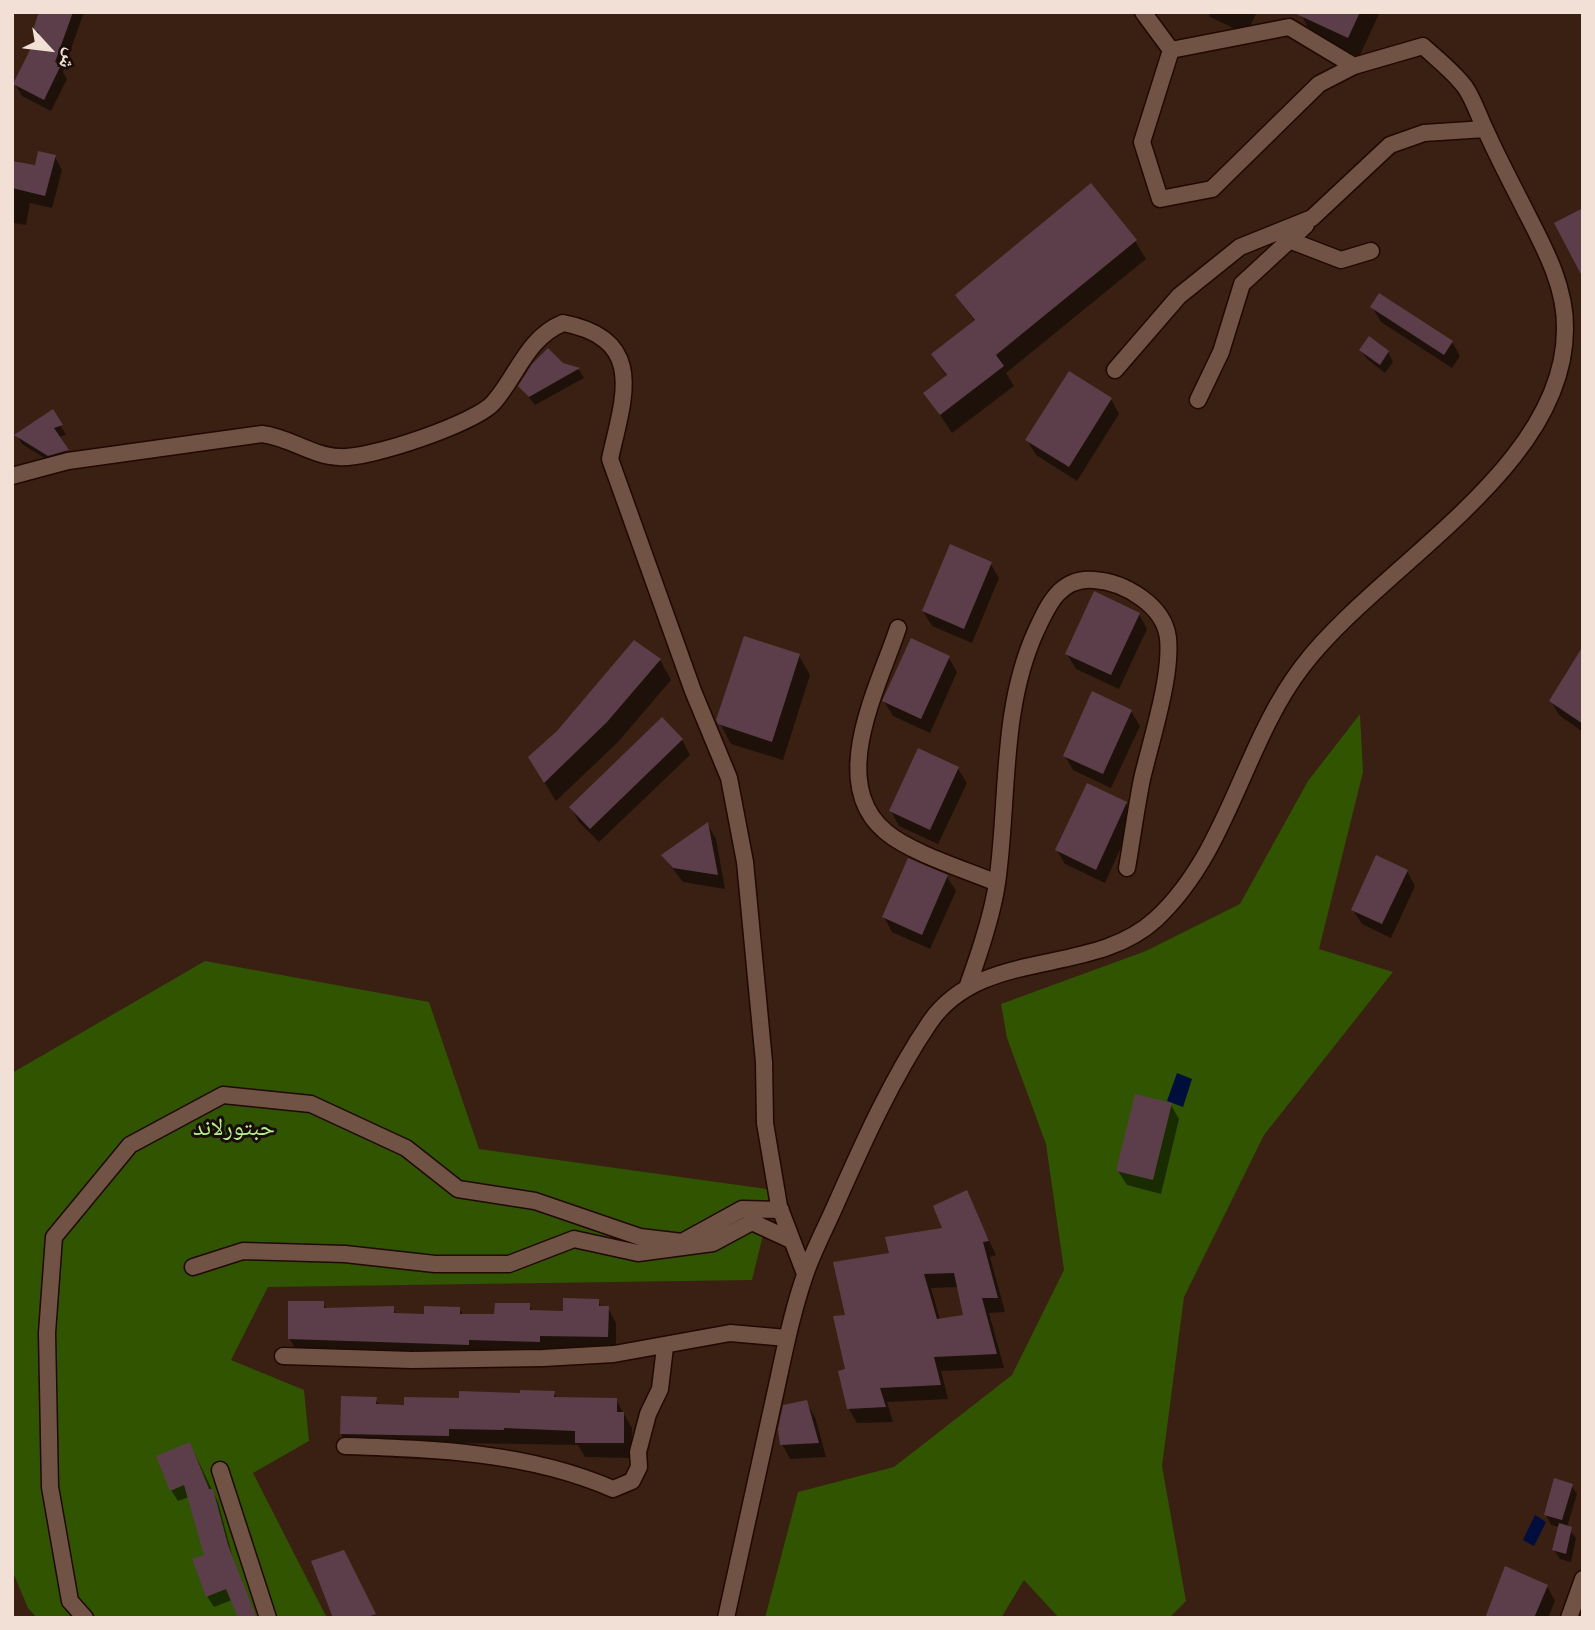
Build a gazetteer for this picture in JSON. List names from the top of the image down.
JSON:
{
  "parks": ["حبتورلاند"],
  "north": "bottom right"
}
